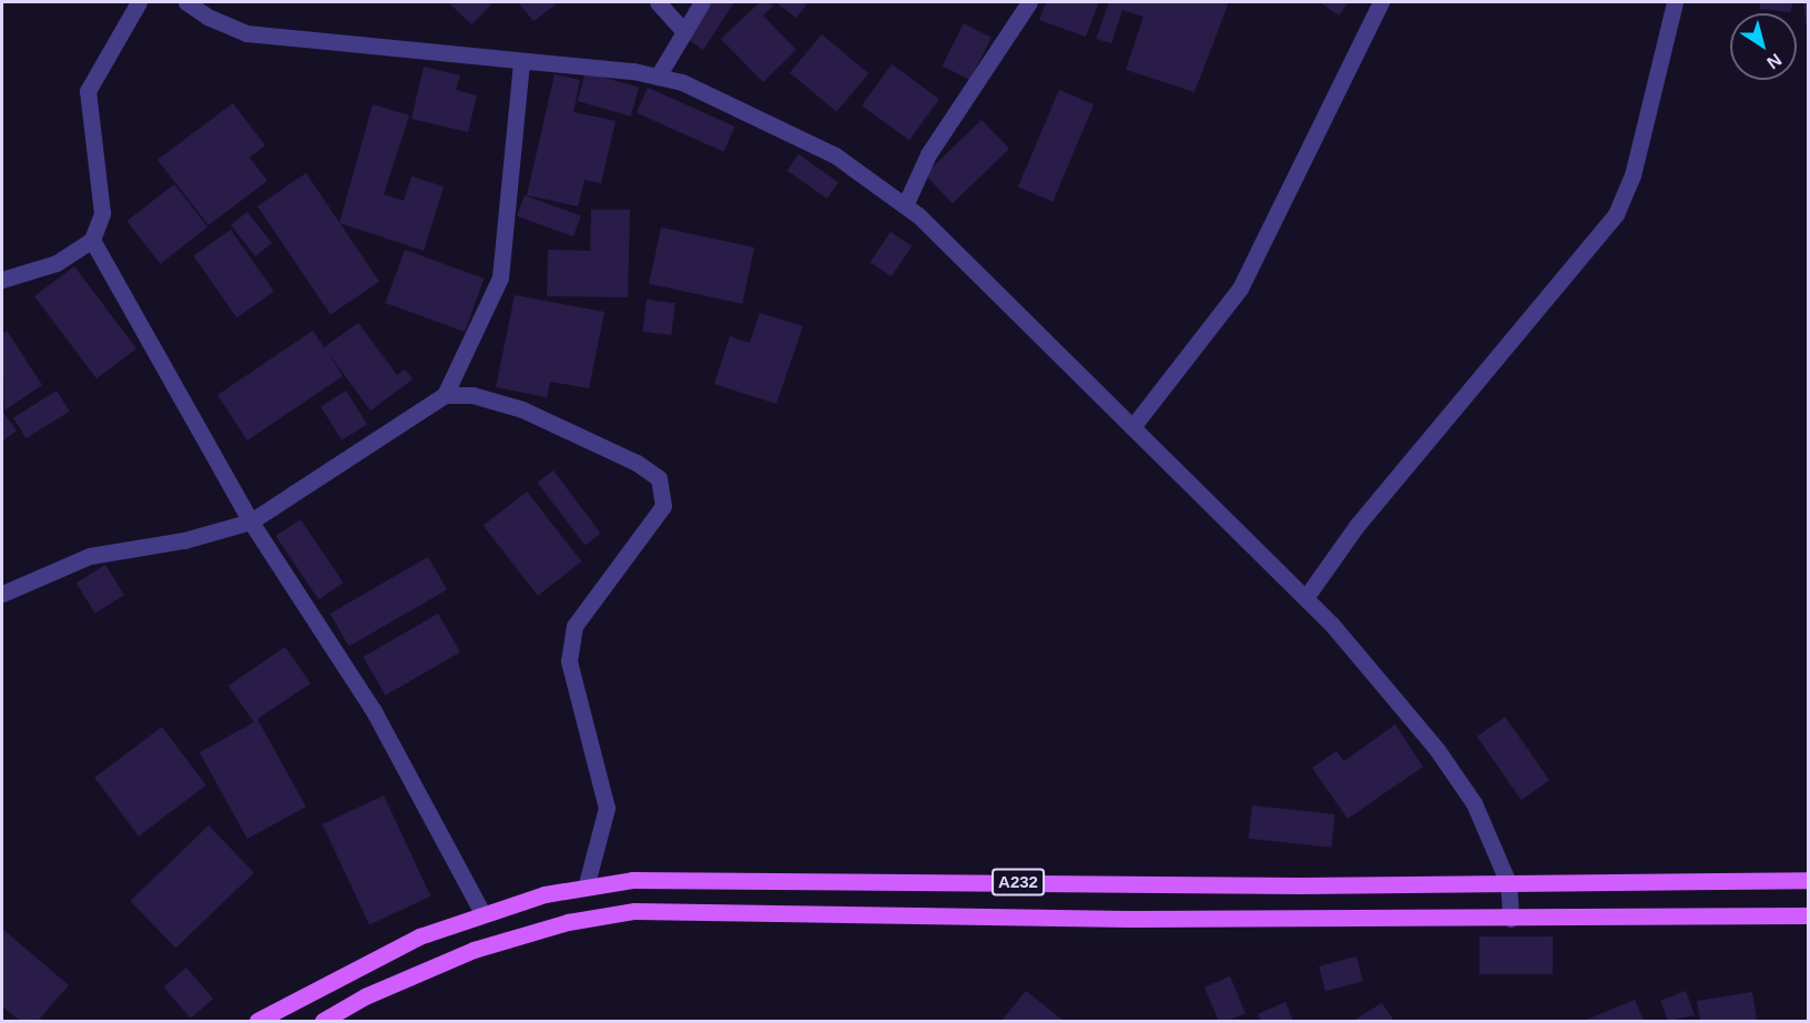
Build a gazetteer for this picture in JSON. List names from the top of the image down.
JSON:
{
  "streets": {
    "main road": ["A232"]
  },
  "north": "bottom right"
}
